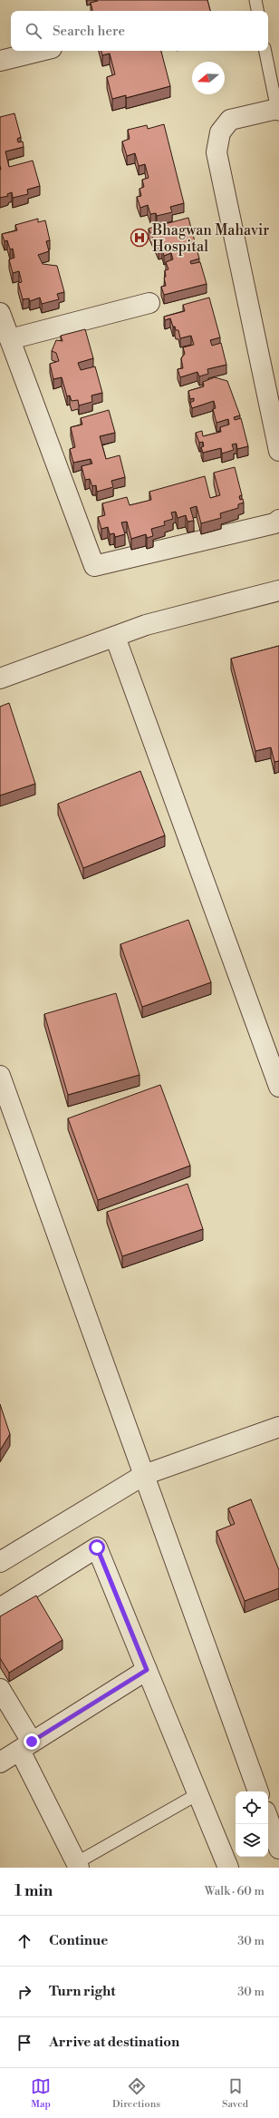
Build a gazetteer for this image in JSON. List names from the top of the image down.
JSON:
{
  "places": {
    "hospital": ["Bhagwan Mahavir Hospital"]
  },
  "north": "left",
  "page": {
    "search": "Search here",
    "heading": ["1 min", "Walk · 60 m"],
    "list": [
      ["Continue", "30 m"],
      ["Turn right", "30 m"],
      "Arrive at destination"
    ],
    "nav": ["Map", "Directions", "Saved"]
  }
}
